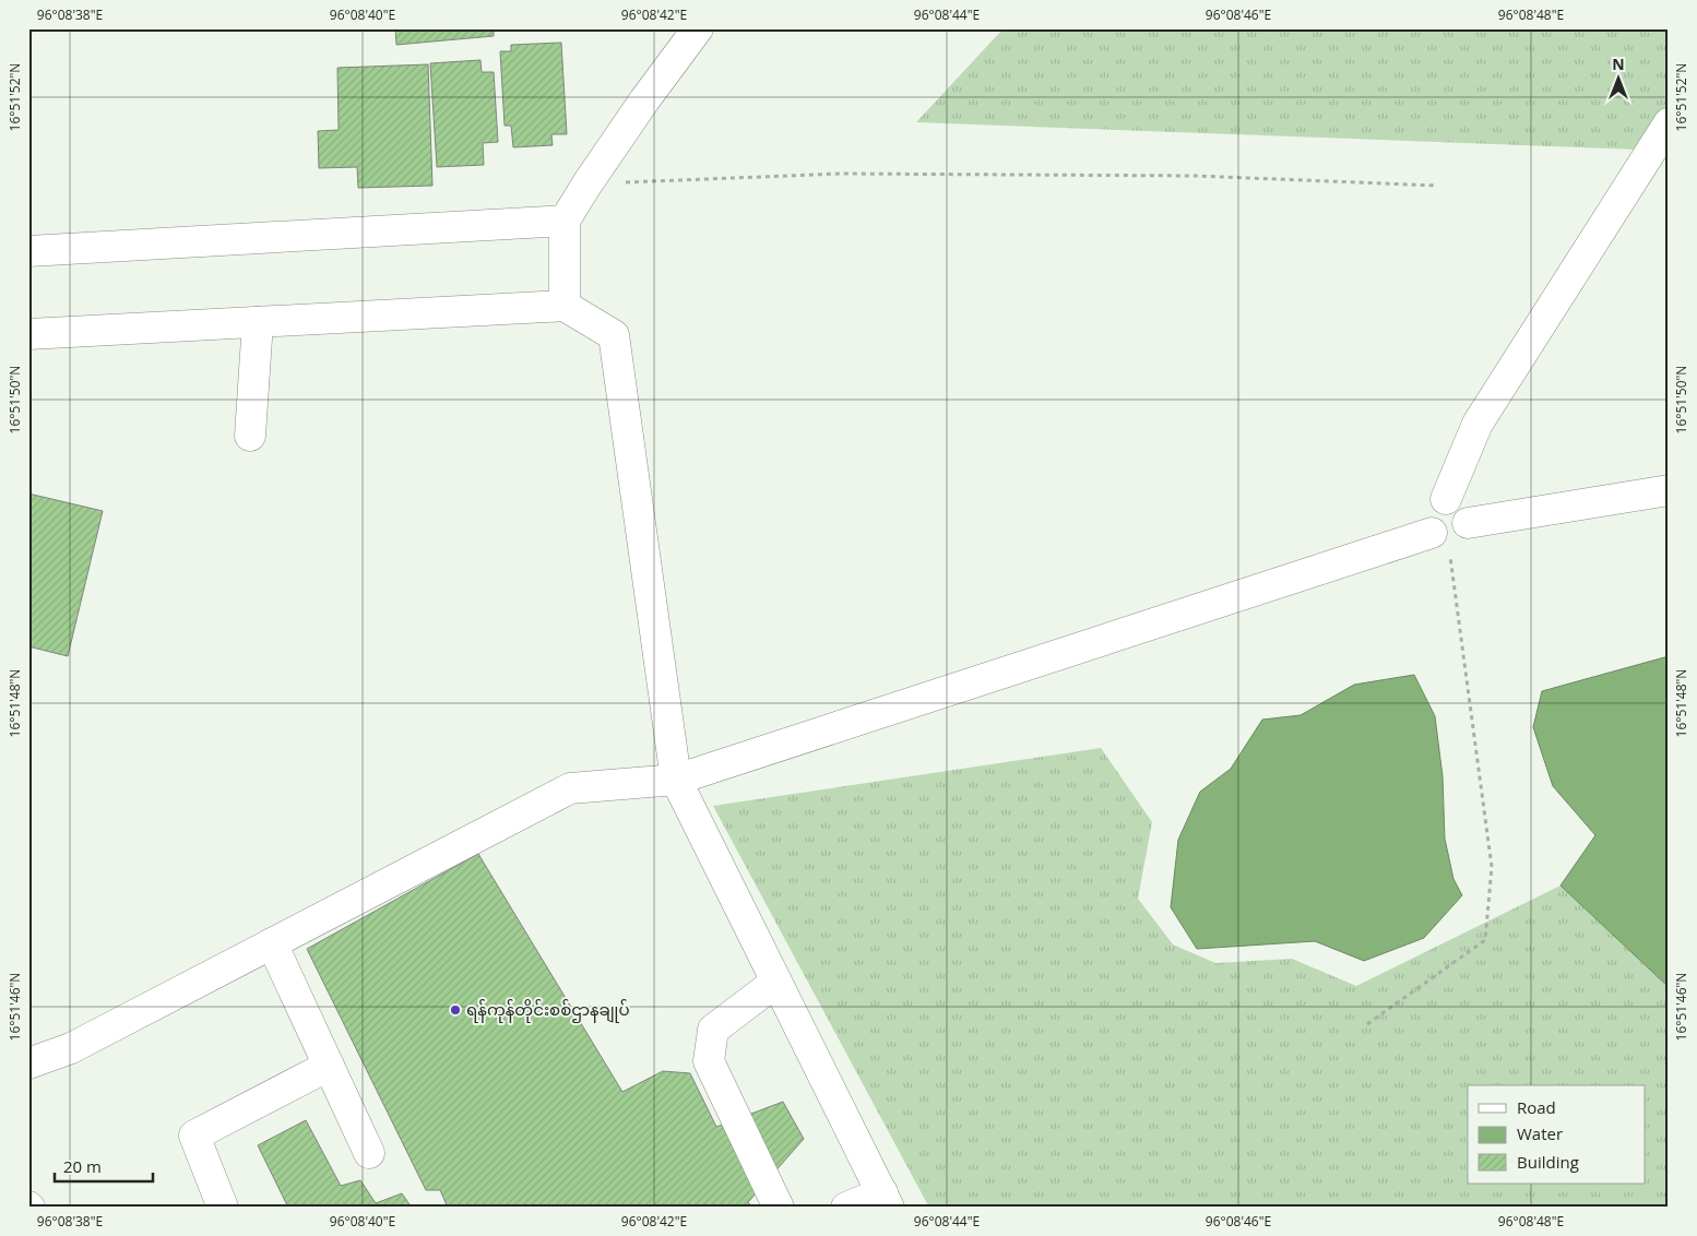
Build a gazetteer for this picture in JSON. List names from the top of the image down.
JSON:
{
  "places": ["ရန်ကုန်တိုင်းစစ်ဌာနချုပ်"],
  "legend": ["Road", "Water", "Building"],
  "scale_bar": "20 m",
  "north": "top",
  "coordinates": [
    "96°08'38\"E",
    "96°08'40\"E",
    "96°08'42\"E",
    "96°08'44\"E",
    "96°08'46\"E",
    "96°08'48\"E",
    "16°51'52\"N",
    "16°51'50\"N",
    "16°51'48\"N",
    "16°51'46\"N"
  ]
}
